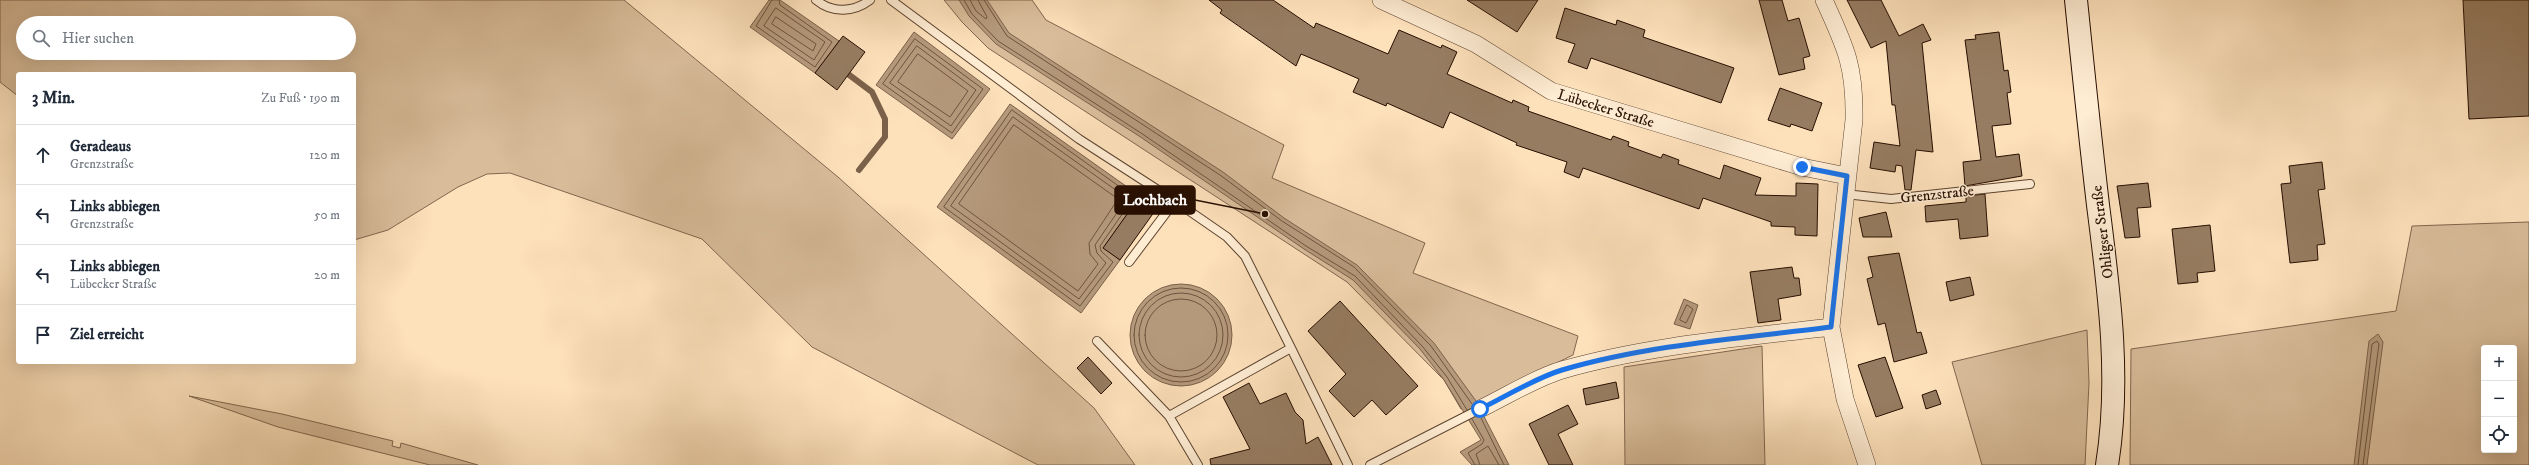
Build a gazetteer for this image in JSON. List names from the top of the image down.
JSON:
{
  "streets": {
    "main road": ["Ohligser Straße"],
    "street": ["Lübecker Straße"],
    "lane": ["Grenzstraße"]
  },
  "places": ["Lochbach"],
  "page": {
    "search": "Hier suchen",
    "heading": ["3 Min.", "Zu Fuß · 190 m"],
    "list": [
      ["Geradeaus", "Grenzstraße", "120 m"],
      ["Links abbiegen", "Grenzstraße", "50 m"],
      ["Links abbiegen", "Lübecker Straße", "20 m"],
      "Ziel erreicht"
    ],
    "map_buttons": ["+", "−"]
  }
}
